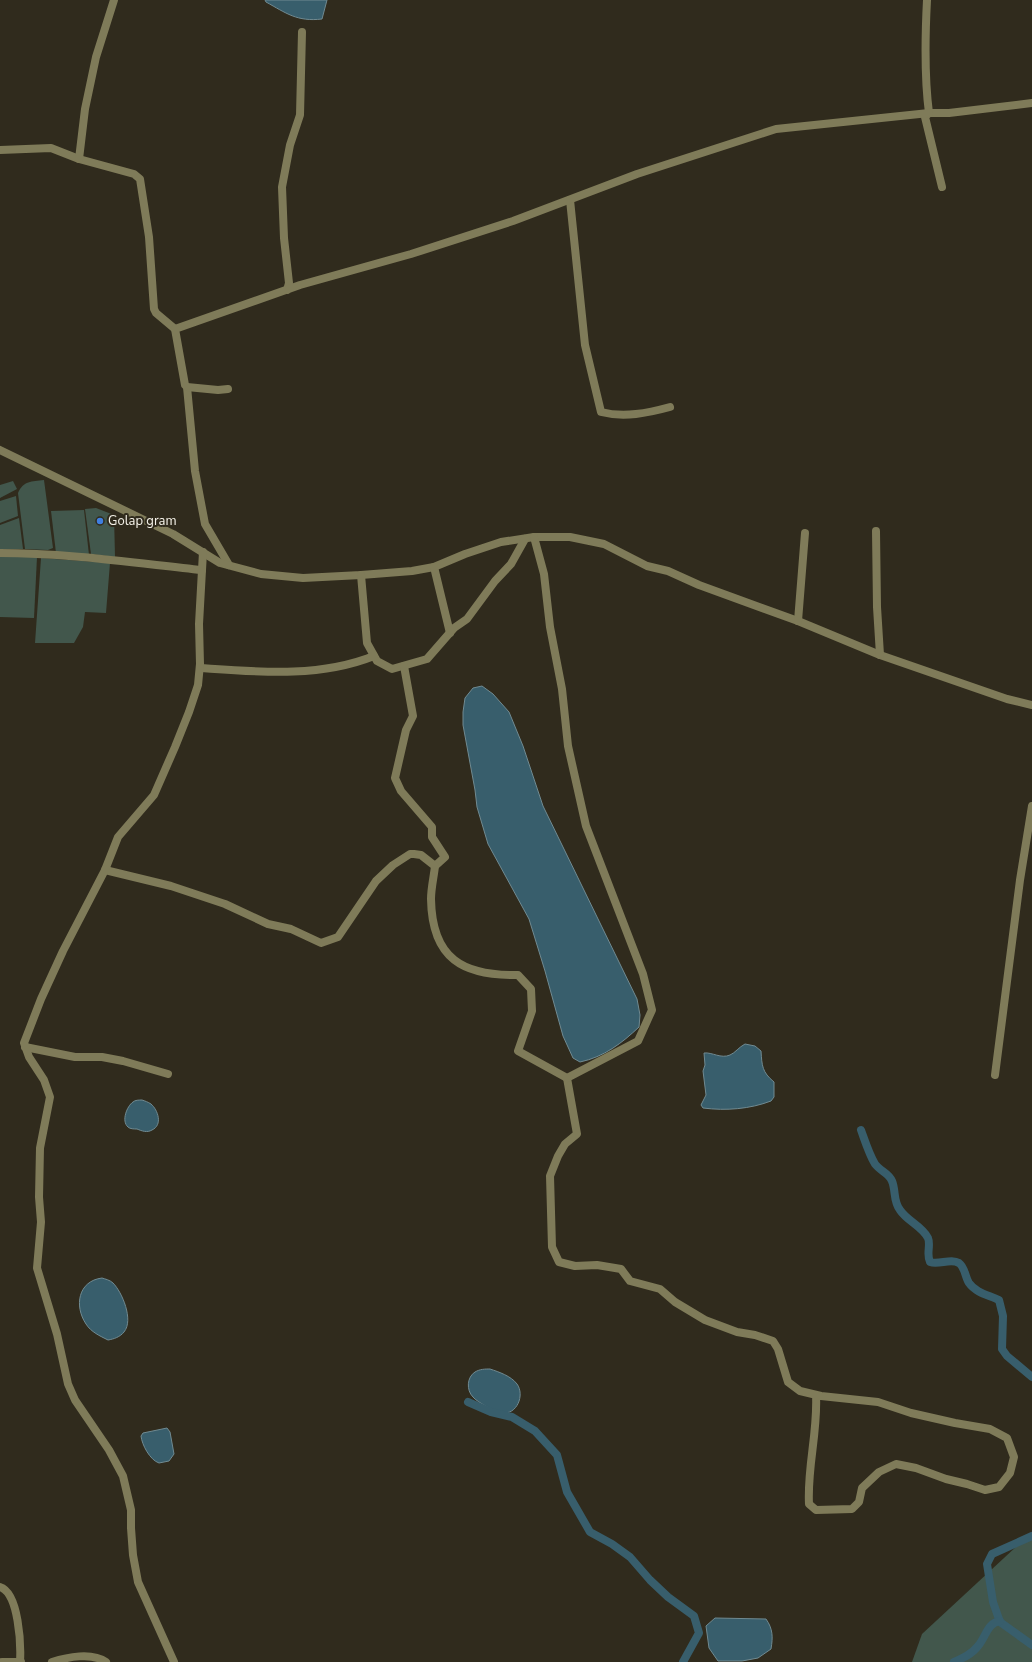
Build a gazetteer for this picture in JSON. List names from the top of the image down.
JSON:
{
  "places": ["Golap gram"]
}
